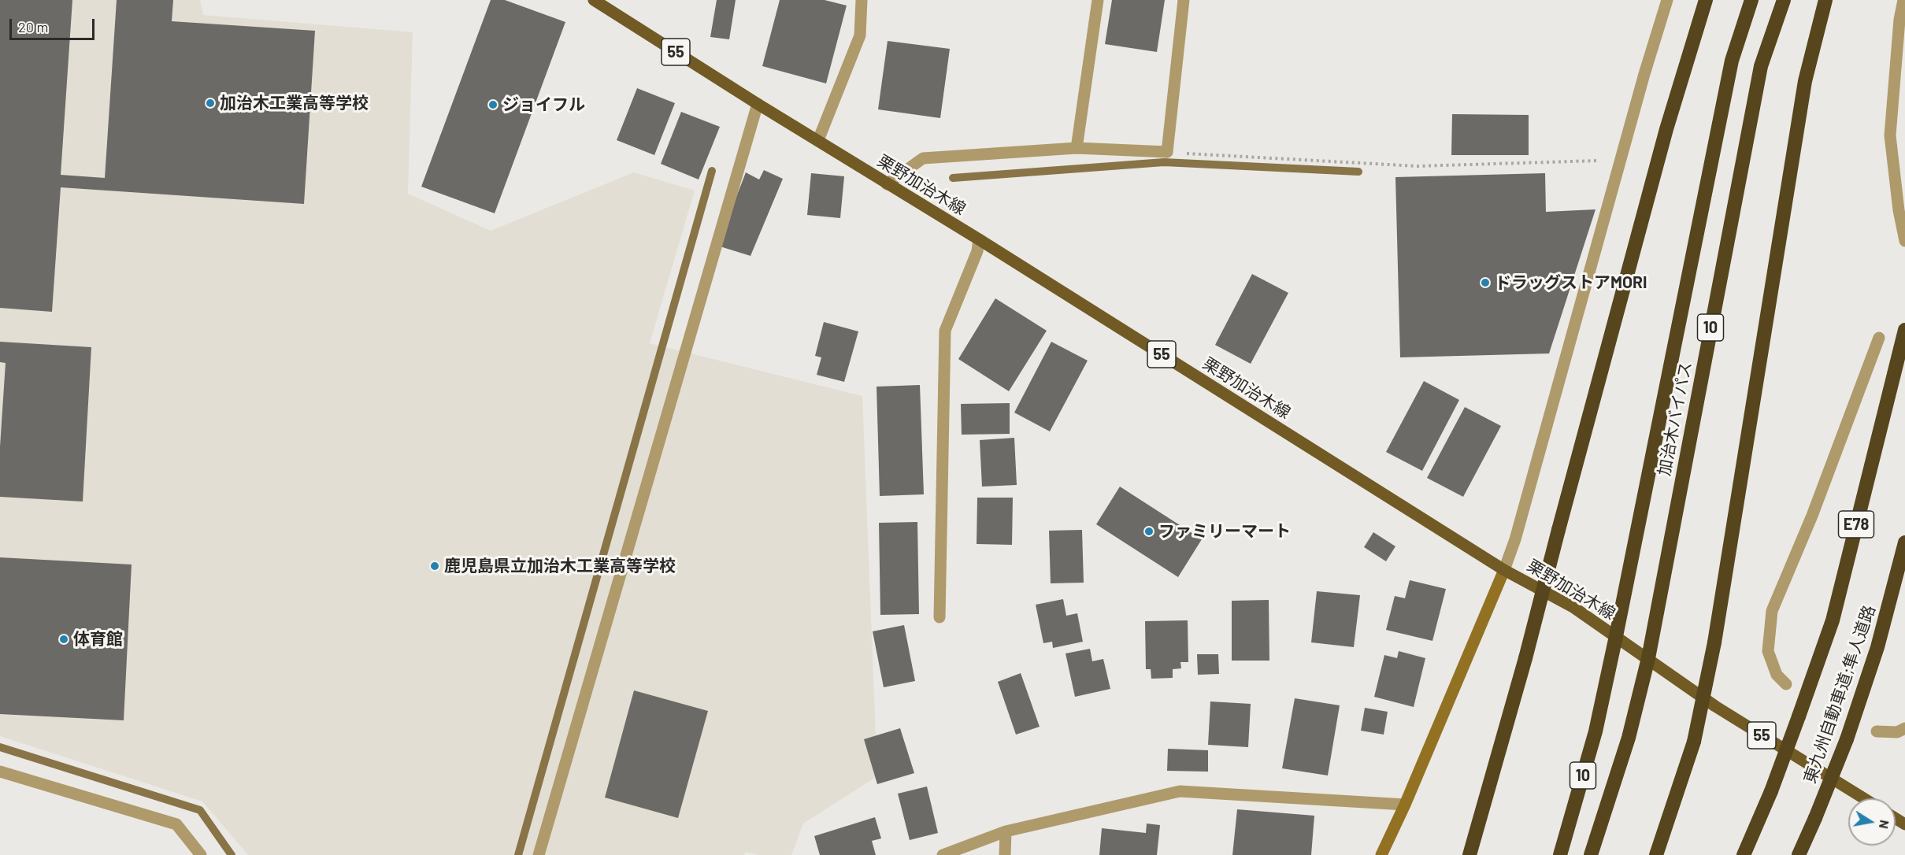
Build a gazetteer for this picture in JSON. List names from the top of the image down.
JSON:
{
  "streets": {
    "highway": [
      "10",
      "加治木バイパス",
      "E78",
      "東九州自動車道;隼人道路"
    ],
    "main road": ["55", "栗野加治木線"]
  },
  "crossings": [
    ["栗野加治木線", "加治木バイパス"]
  ],
  "places": [
    "加治木工業高等学校",
    "ジョイフル",
    "ドラッグストアMORI",
    "ファミリーマート",
    "鹿児島県立加治木工業高等学校",
    "体育館"
  ],
  "scale_bar": "20 m",
  "north": "right"
}
